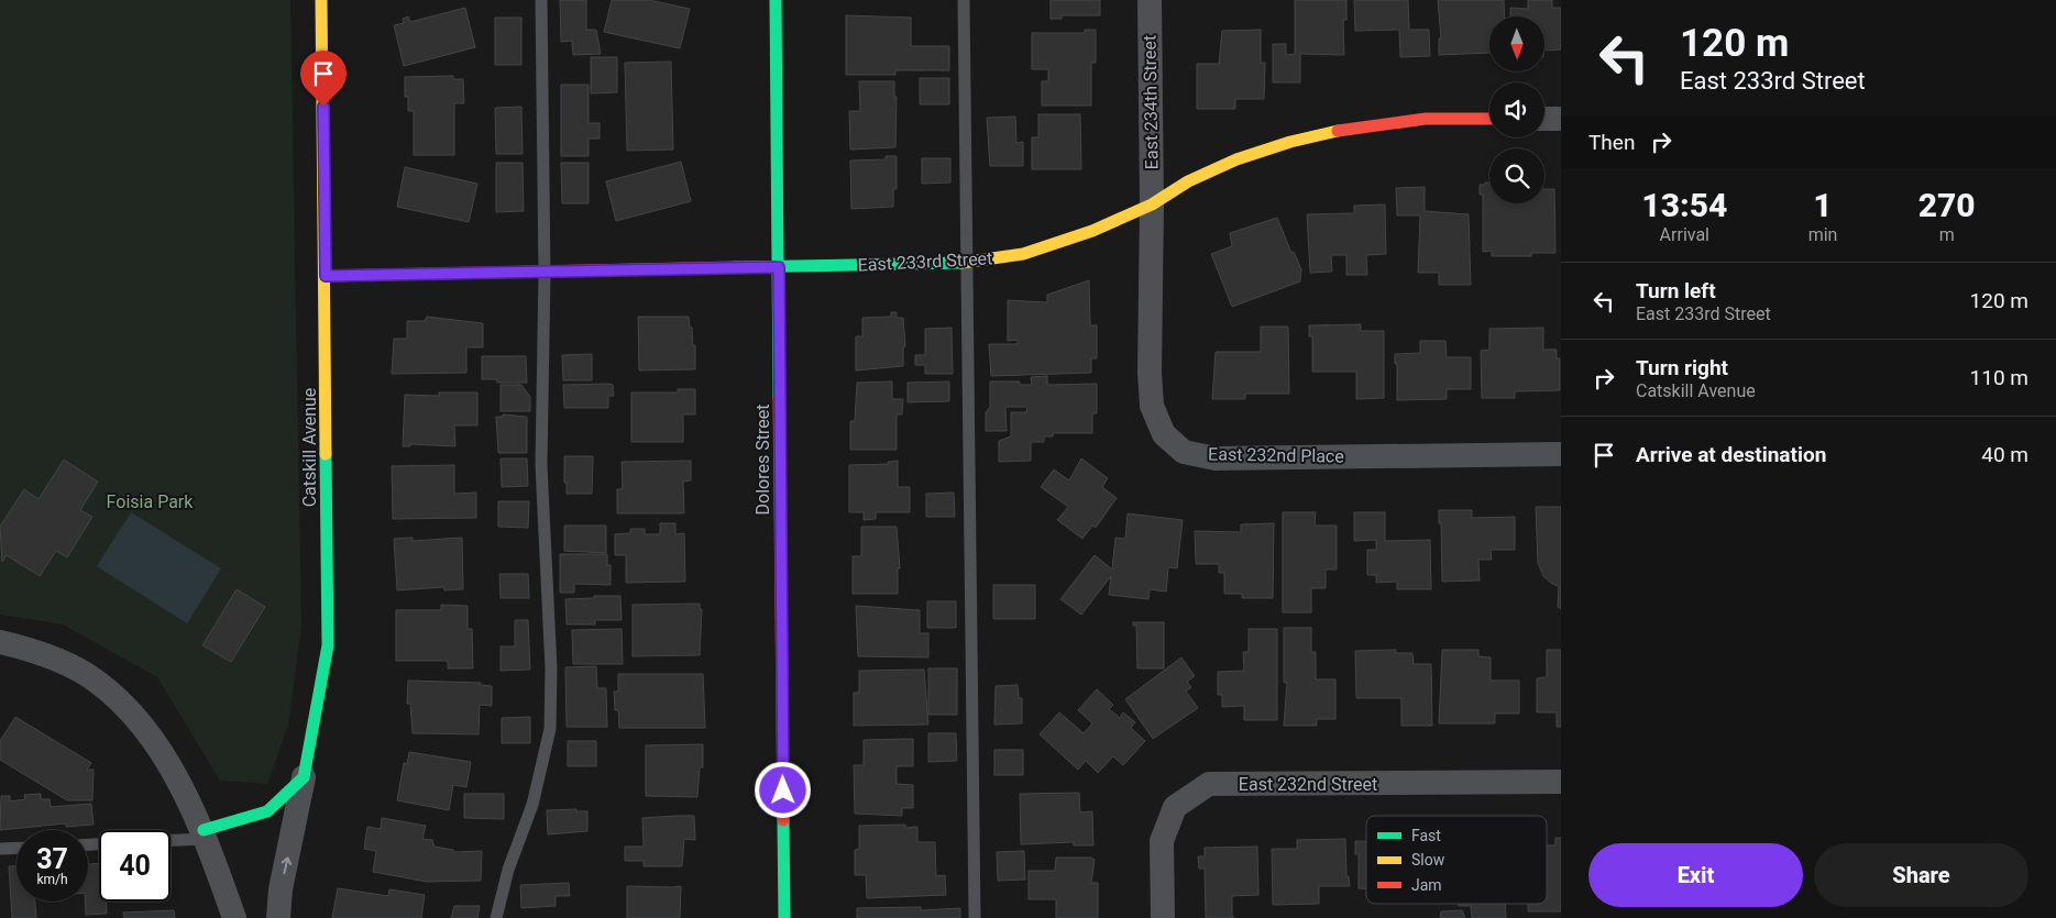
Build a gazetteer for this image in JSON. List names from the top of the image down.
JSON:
{
  "streets": {
    "street": [
      "East 234th Street",
      "East 233rd Street",
      "Catskill Avenue",
      "East 232nd Place",
      "Dolores Street",
      "East 232nd Street"
    ]
  },
  "crossings": [
    ["East 234th Street", "East 233rd Street"],
    ["East 234th Street", "East 232nd Place"],
    ["East 233rd Street", "Catskill Avenue"],
    ["East 233rd Street", "East 232nd Place"],
    ["East 233rd Street", "Dolores Street"]
  ],
  "parks": ["Foisia Park"],
  "legend": ["Fast", "Slow", "Jam"],
  "north": "bottom",
  "page": {
    "turn": ["120 m", "East 233rd Street"],
    "then": "Then",
    "eta": [
      "13:54",
      "Arrival",
      "1",
      "min",
      "270",
      "m"
    ],
    "list": [
      {
        "name": "Turn left",
        "note": "East 233rd Street",
        "value": "120 m"
      },
      {
        "name": "Turn right",
        "note": "Catskill Avenue",
        "value": "110 m"
      },
      {
        "name": "Arrive at destination",
        "value": "40 m"
      }
    ],
    "speed": "37 km/h",
    "limit": "40",
    "buttons": ["Exit", "Share"]
  }
}
